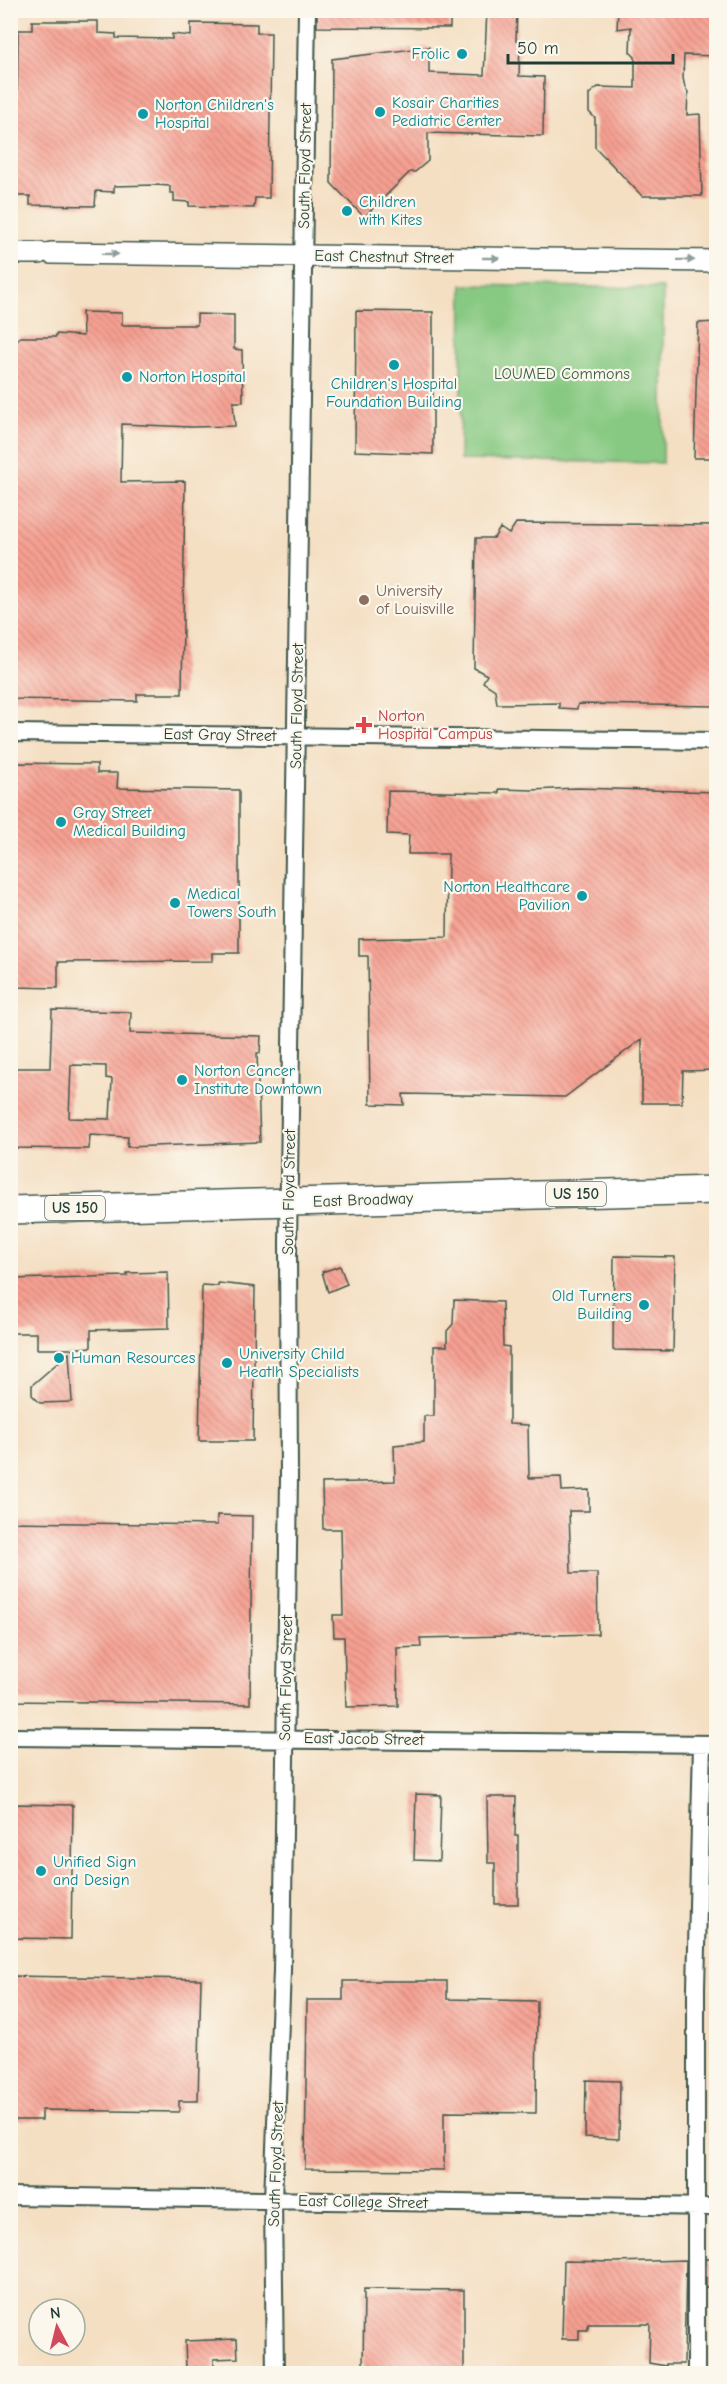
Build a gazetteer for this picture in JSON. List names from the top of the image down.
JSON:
{
  "streets": {
    "main road": ["US 150", "East Broadway"],
    "street": [
      "South Floyd Street",
      "East Chestnut Street",
      "East Gray Street",
      "East Jacob Street",
      "East College Street"
    ]
  },
  "crossings": [
    ["South Floyd Street", "East Chestnut Street"],
    ["South Floyd Street", "East Gray Street"],
    ["South Floyd Street", "East Broadway"],
    ["South Floyd Street", "East Jacob Street"],
    ["South Floyd Street", "East College Street"]
  ],
  "one_way": ["East Chestnut Street"],
  "parks": ["LOUMED Commons"],
  "places": {
    "other": [
      "Frolic",
      "Kosair Charities Pediatric Center",
      "Norton Children's Hospital",
      "Children with Kites",
      "Children's Hospital Foundation Building",
      "Norton Hospital",
      "University of Louisville",
      "Gray Street Medical Building",
      "Norton Healthcare Pavilion",
      "Medical Towers South",
      "Norton Cancer Institute Downtown",
      "Old Turners Building",
      "Human Resources",
      "University Child Heatlh Specialists",
      "Unified Sign and Design"
    ],
    "health": ["Norton Hospital Campus"]
  },
  "scale_bar": "50 m",
  "north": "top"
}
